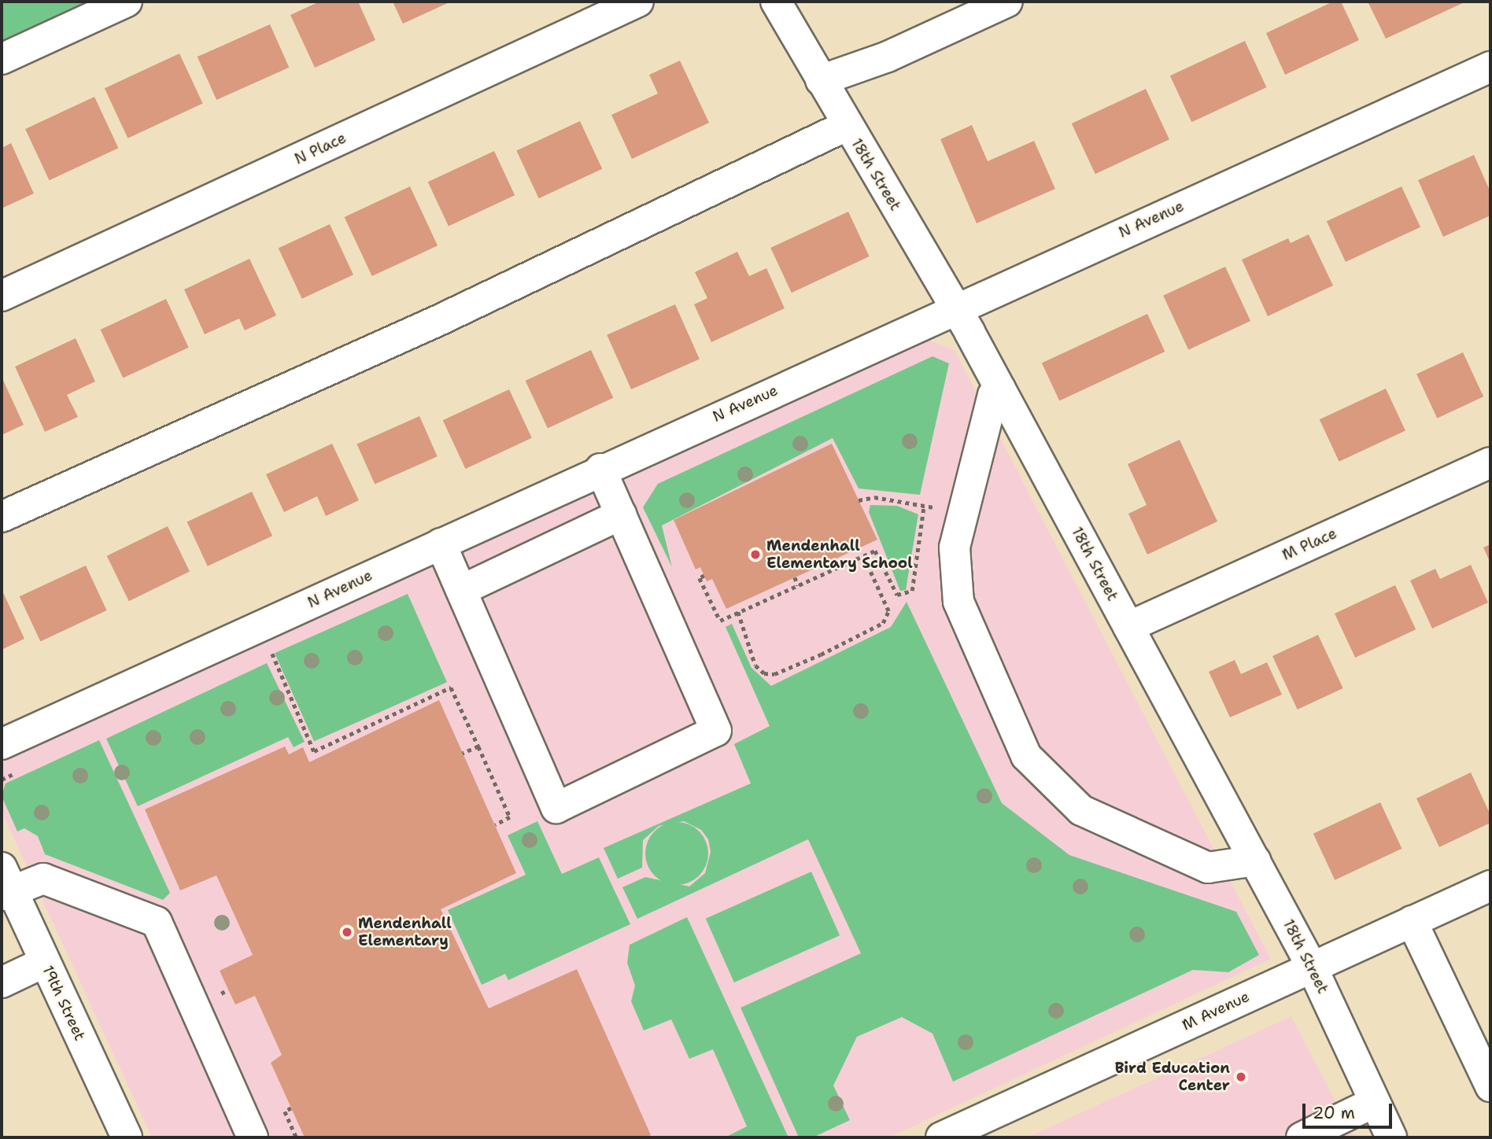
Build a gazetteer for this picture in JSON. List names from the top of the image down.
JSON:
{
  "streets": {
    "street": [
      "N Place",
      "18th Street",
      "N Avenue",
      "M Place",
      "19th Street",
      "M Avenue"
    ]
  },
  "crossings": [
    ["18th Street", "N Avenue"],
    ["18th Street", "M Place"],
    ["18th Street", "M Avenue"]
  ],
  "places": ["Mendenhall Elementary School", "Mendenhall Elementary", "Bird Education Center"],
  "scale_bar": "20 m"
}
